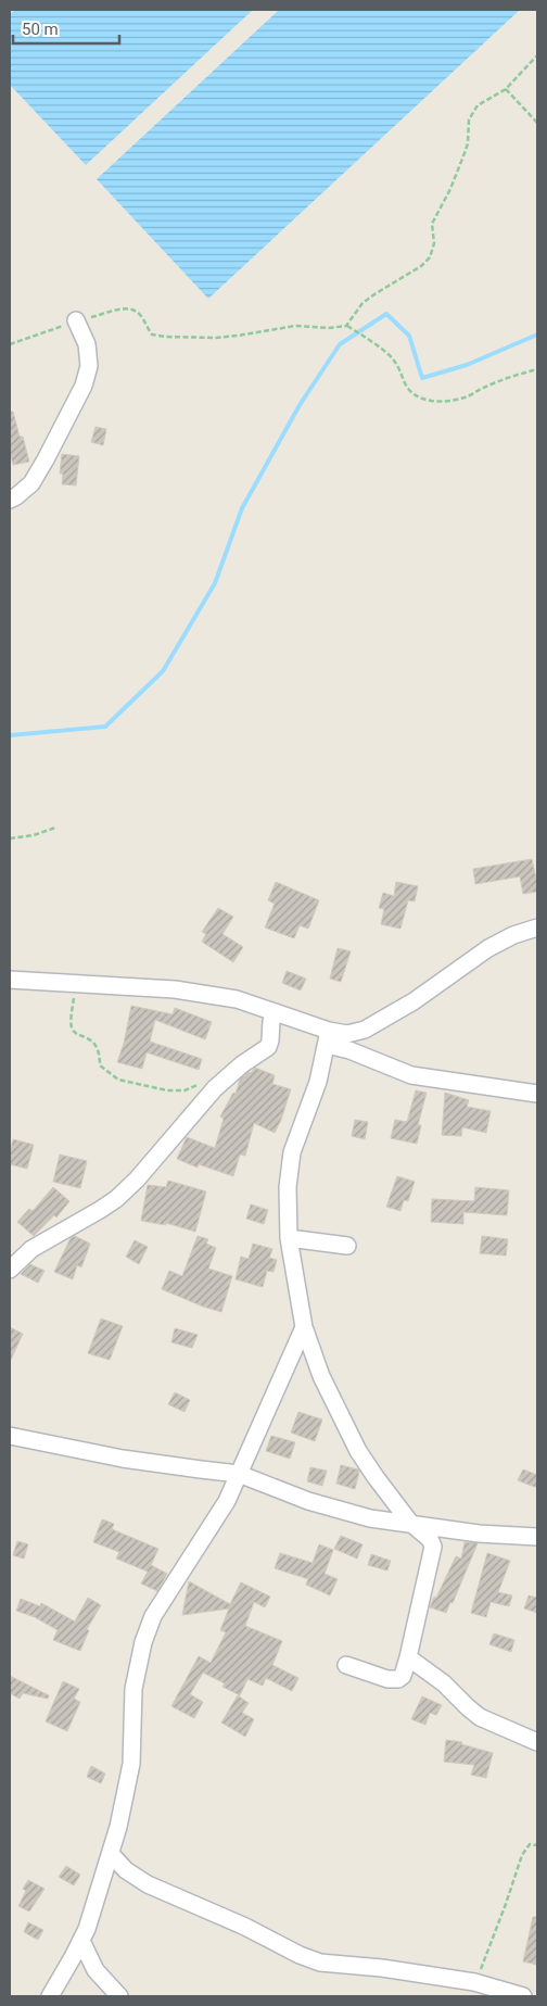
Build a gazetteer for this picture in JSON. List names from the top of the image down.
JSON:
{
  "scale_bar": "50 m"
}
